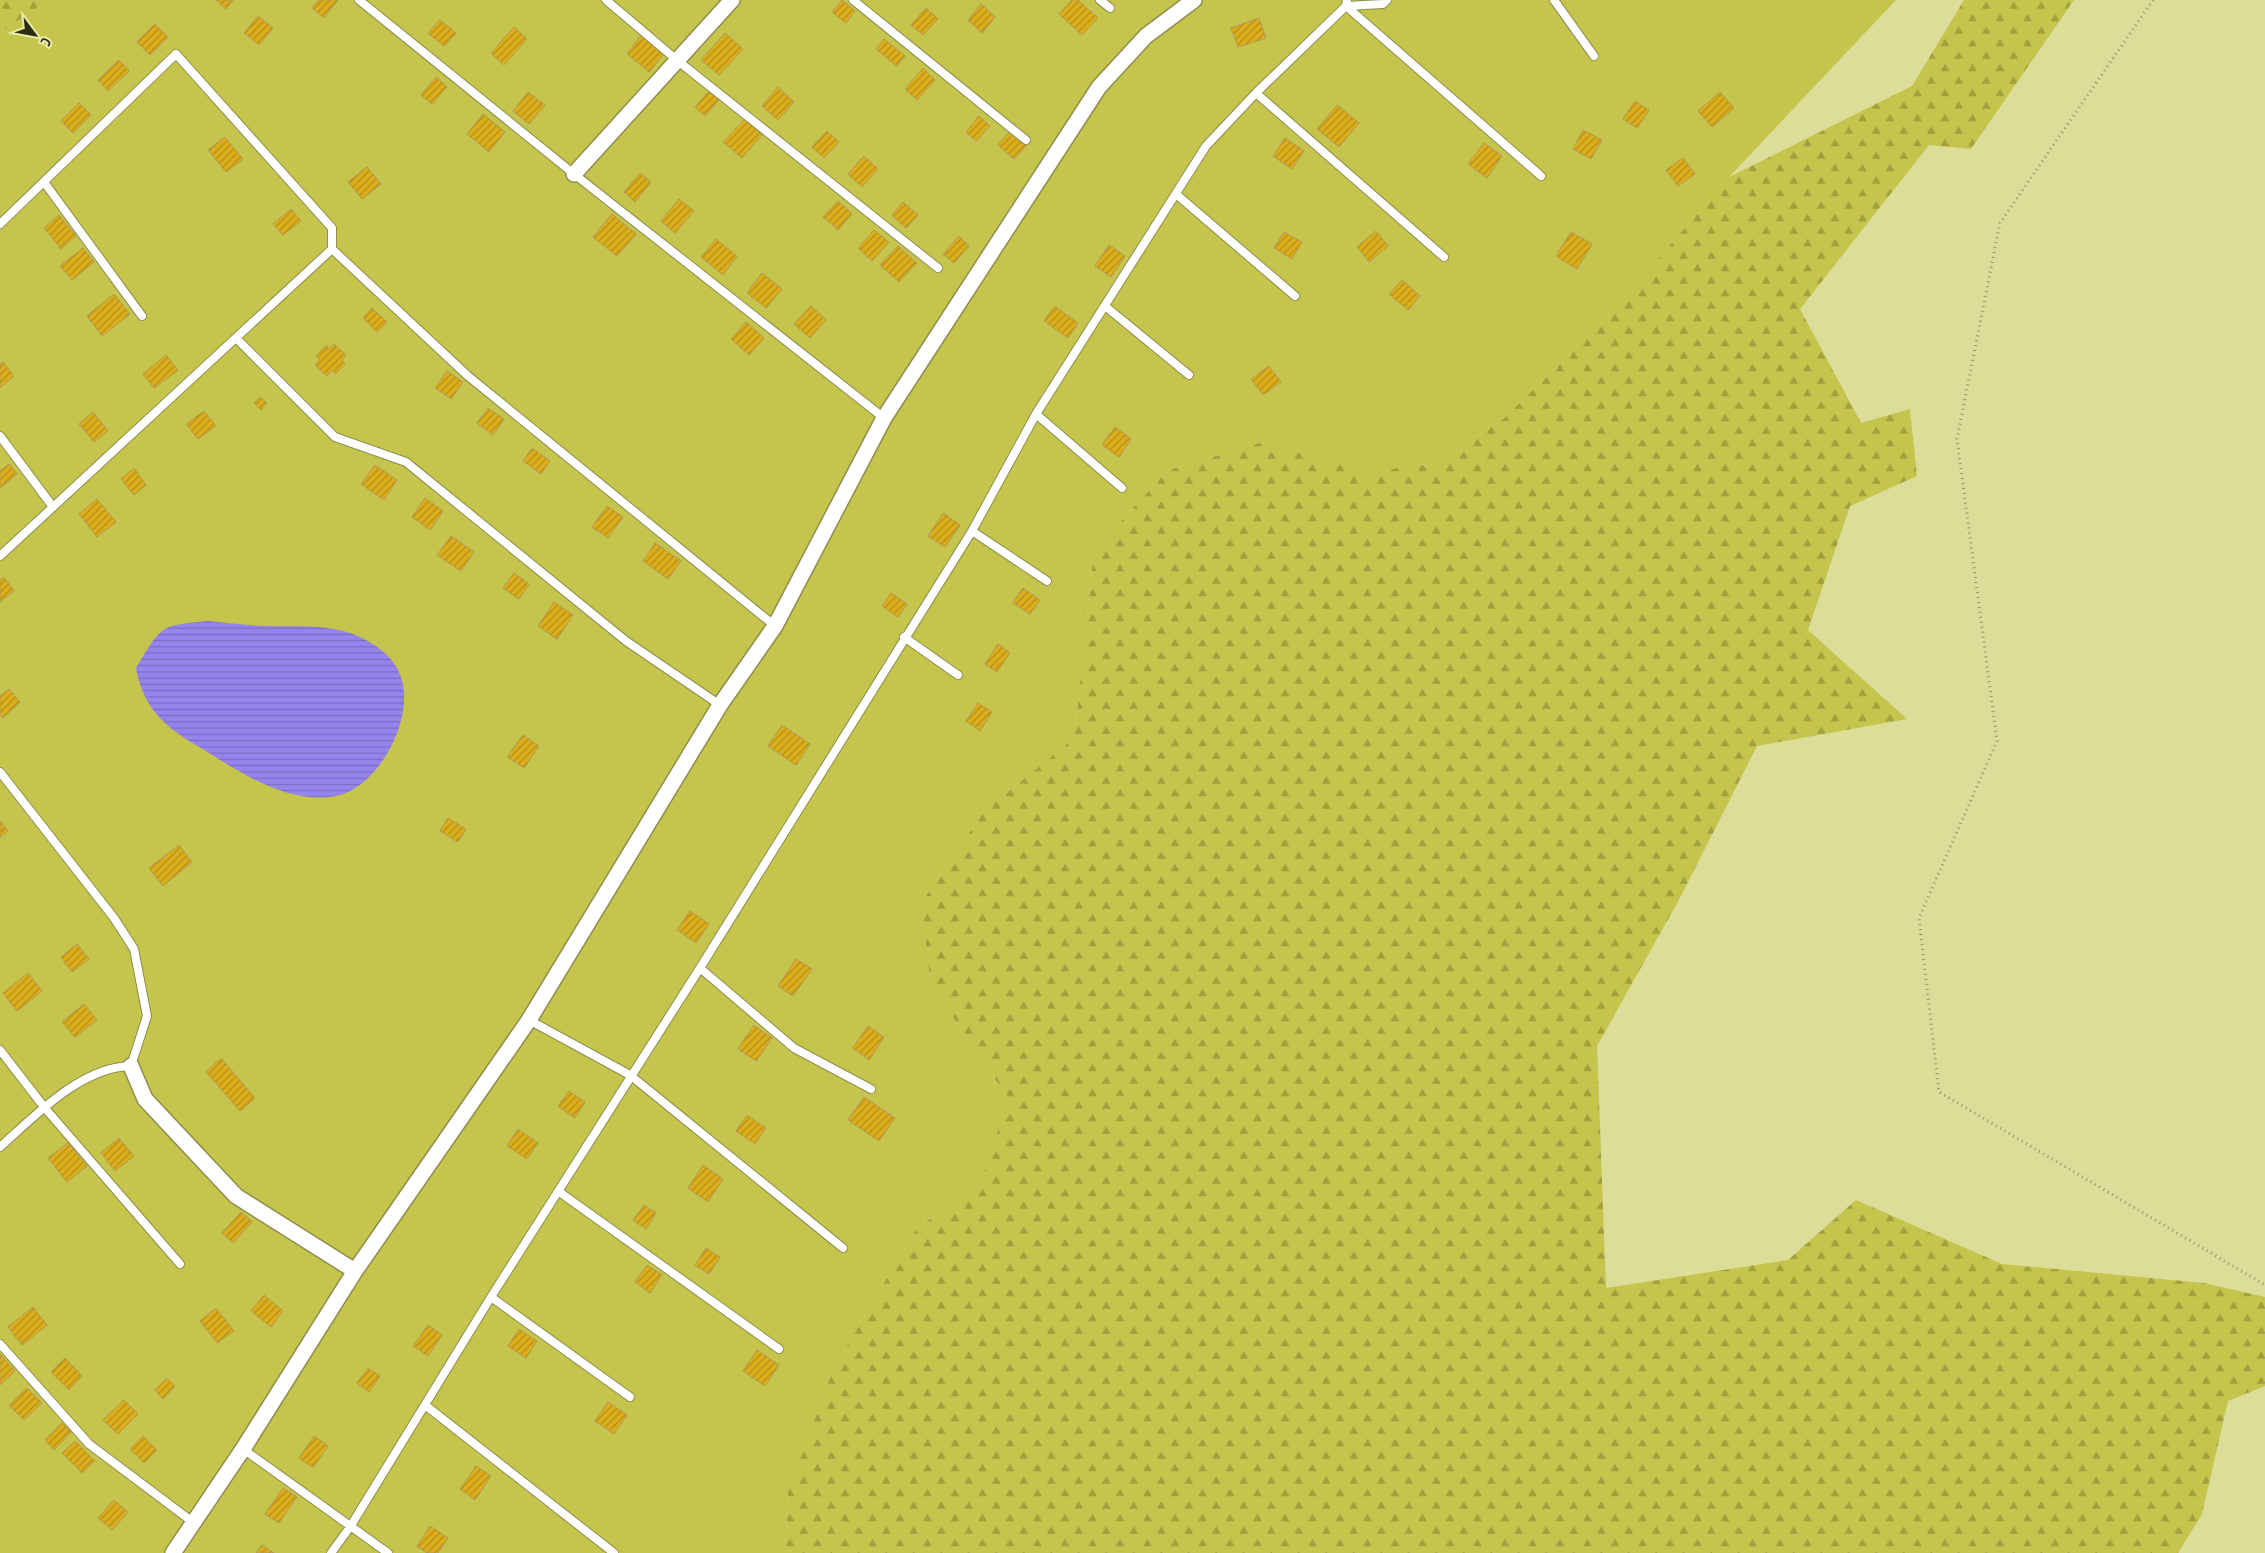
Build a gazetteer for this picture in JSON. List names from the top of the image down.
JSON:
{
  "north": "bottom right"
}
